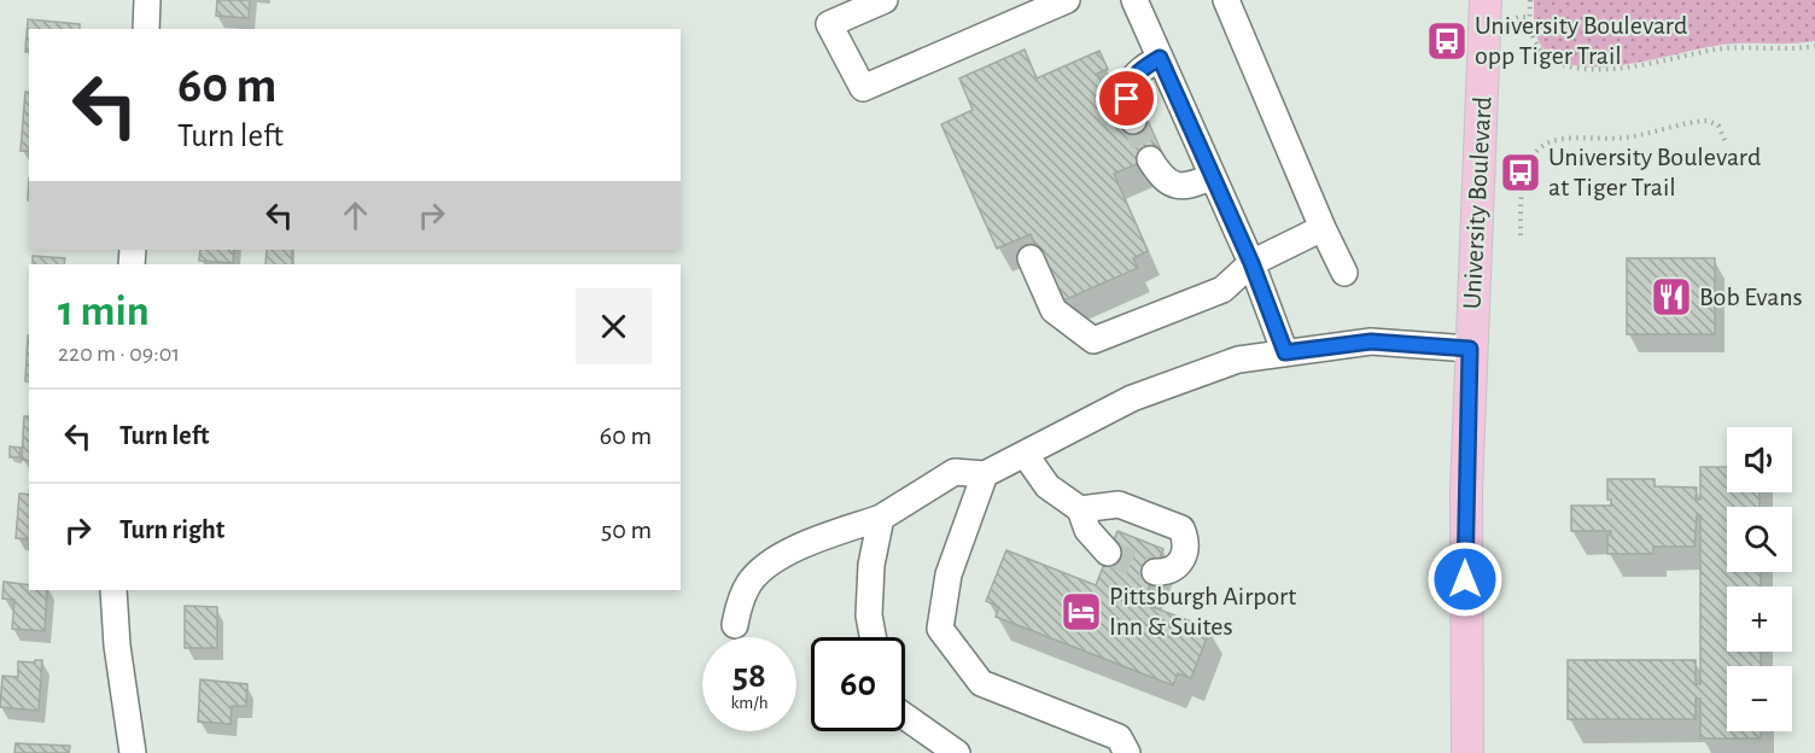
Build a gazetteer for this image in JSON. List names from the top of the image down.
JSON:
{
  "streets": {
    "main road": ["University Boulevard"]
  },
  "places": {
    "bus stop": ["University Boulevard opp Tiger Trail", "University Boulevard at Tiger Trail"],
    "restaurant": ["Bob Evans"],
    "hotel": ["Pittsburgh Airport Inn & Suites"]
  },
  "page": {
    "turn": ["60 m", "Turn left"],
    "heading": ["1 min", "220 m · 09:01"],
    "list": [
      {
        "name": "Turn left",
        "value": "60 m"
      },
      {
        "name": "Turn right",
        "value": "50 m"
      }
    ],
    "map_buttons": ["+", "−"],
    "speed": "58 km/h",
    "limit": "60"
  }
}
